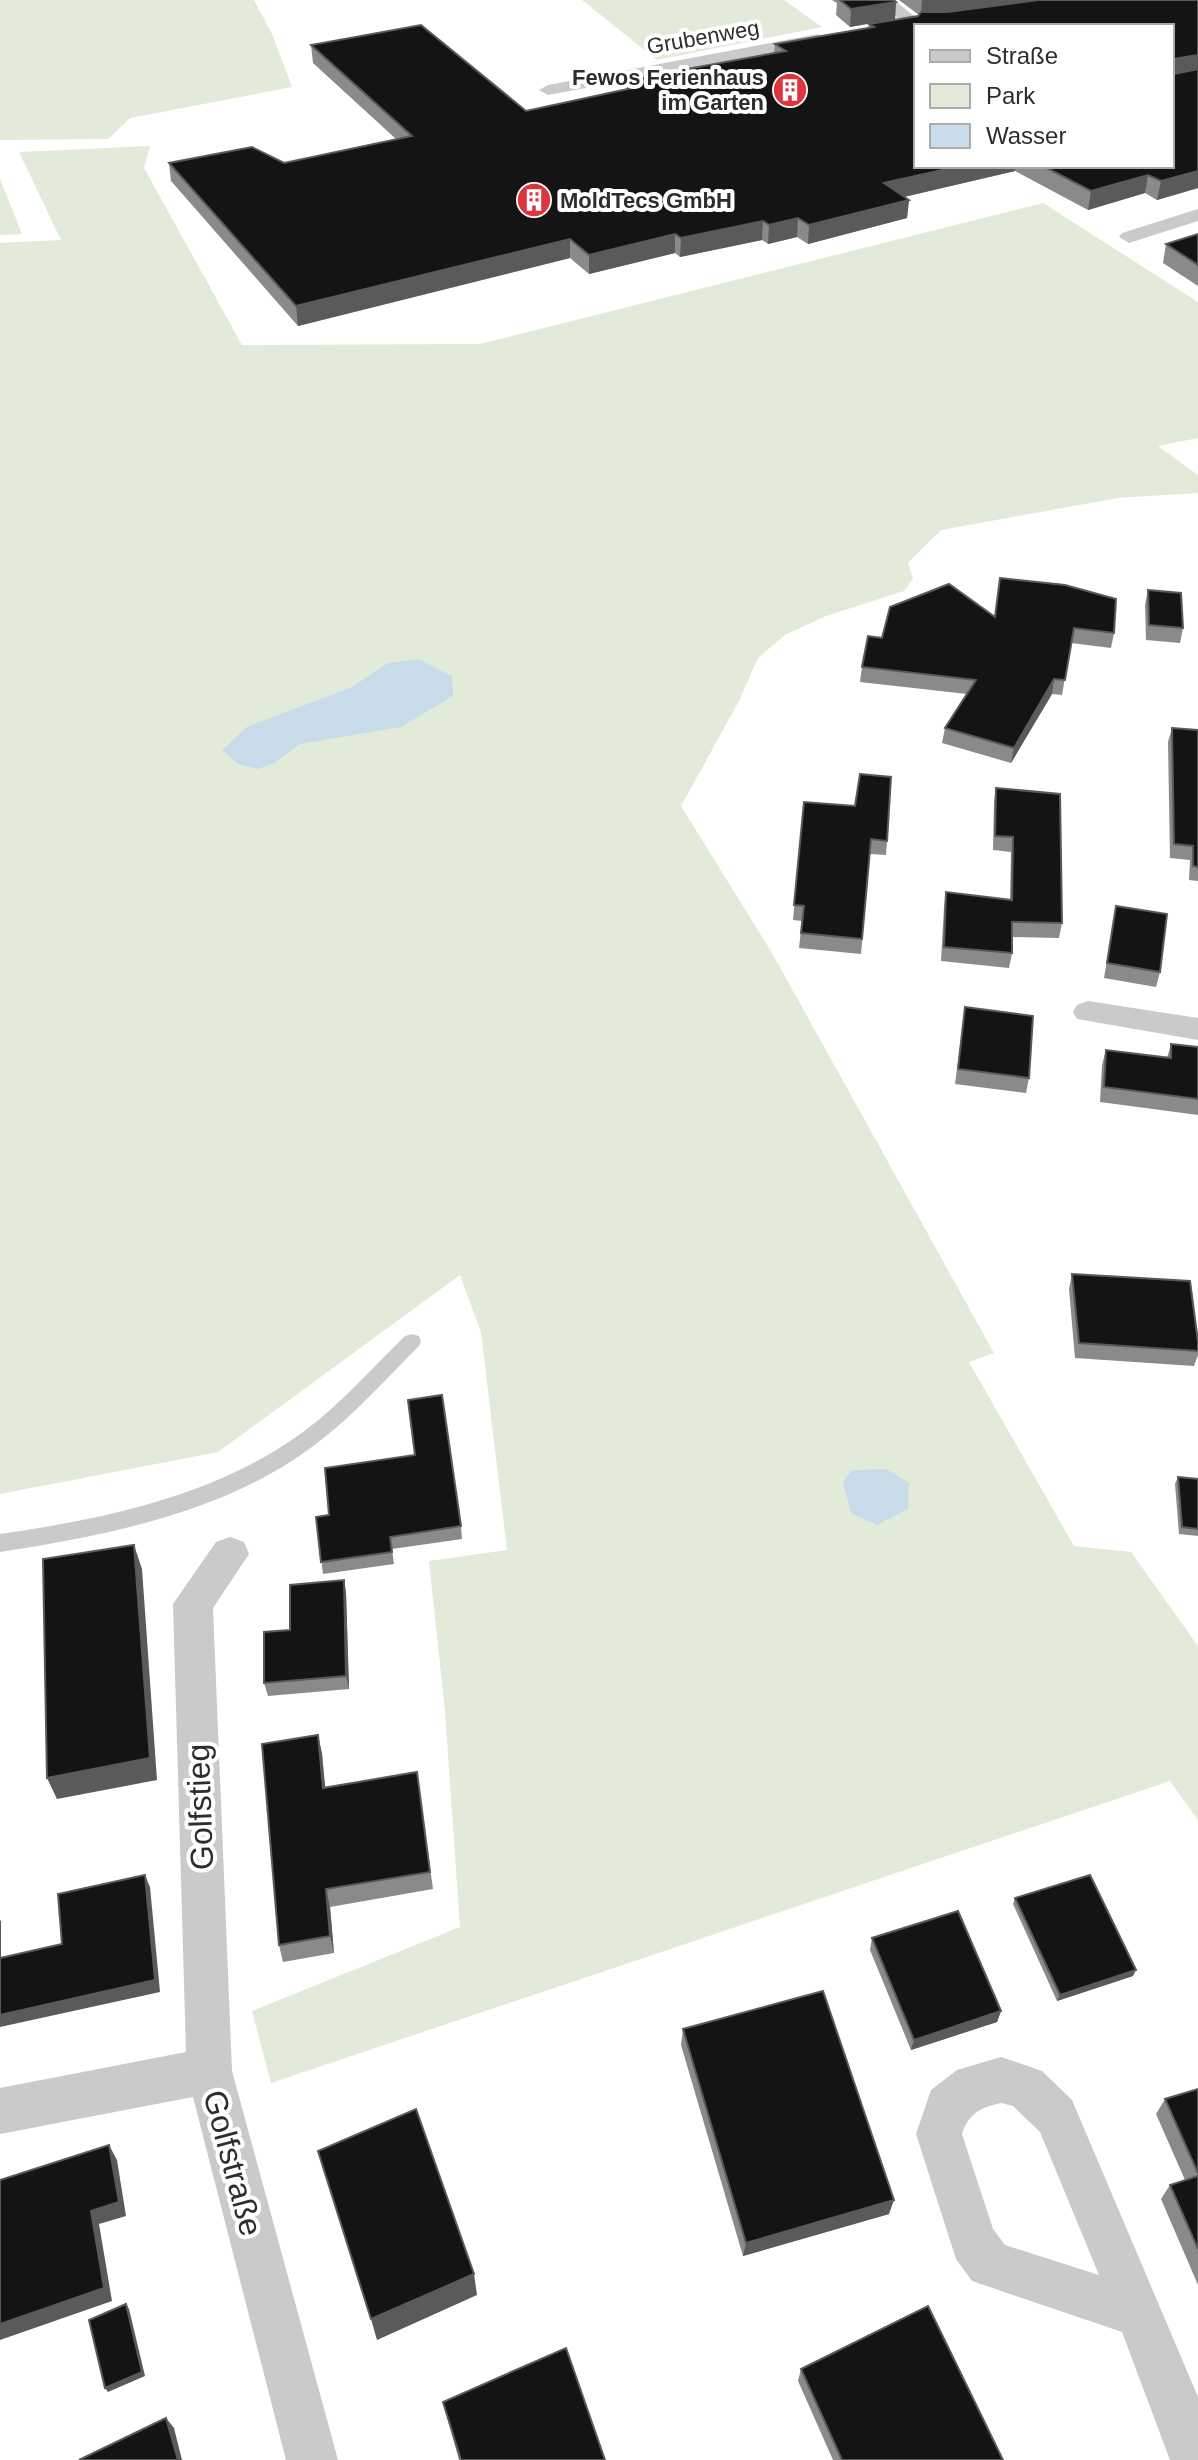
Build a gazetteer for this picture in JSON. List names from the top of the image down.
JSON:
{
  "streets": {
    "street": ["Grubenweg", "Golfstieg", "Golfstraße"]
  },
  "crossings": [
    ["Golfstieg", "Golfstraße"]
  ],
  "places": {
    "building": ["Fewos Ferienhaus im Garten", "MoldTecs GmbH"]
  },
  "legend": ["Straße", "Park", "Wasser"]
}
